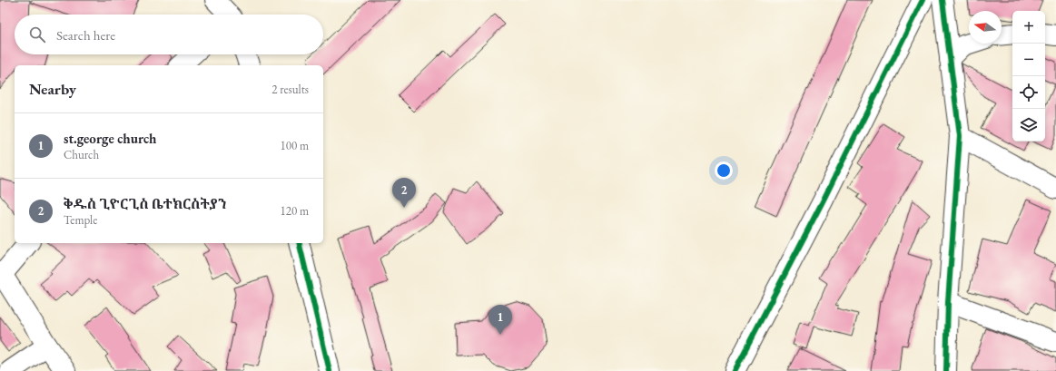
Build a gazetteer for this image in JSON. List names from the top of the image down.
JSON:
{
  "north": "left",
  "page": {
    "map_buttons": ["+", "−"],
    "search": "Search here",
    "heading": ["Nearby", "2 results"],
    "list": [
      {
        "mark": "1",
        "name": "st.george church",
        "note": "Church",
        "value": "100 m"
      },
      {
        "mark": "2",
        "name": "ቅዱስ ጊዮርጊስ ቤተክርስትያን",
        "note": "Temple",
        "value": "120 m"
      }
    ],
    "pins": ["2", "1"]
  }
}
